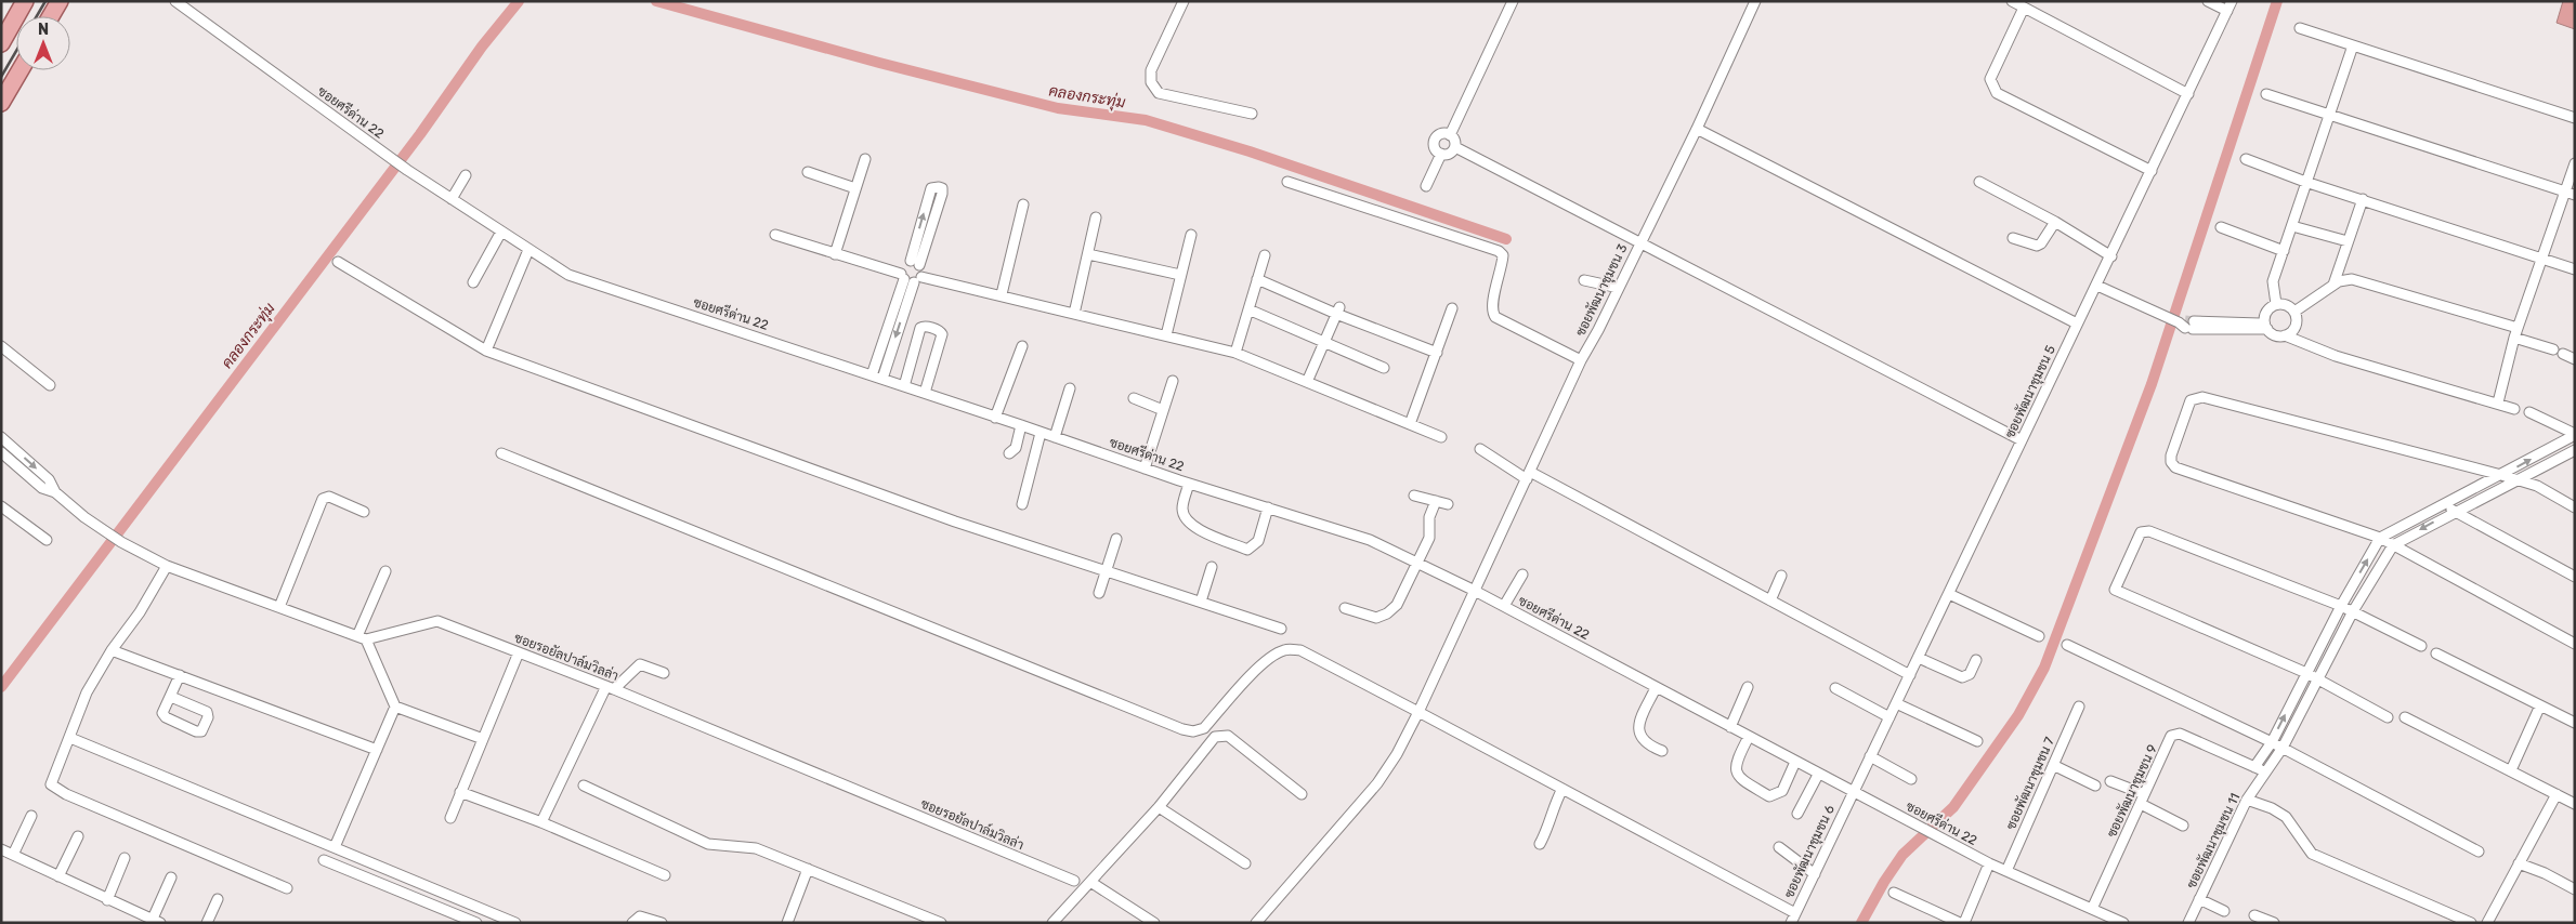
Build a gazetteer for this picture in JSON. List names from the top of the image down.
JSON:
{
  "streets": {
    "street": [
      "ซอยศรีด่าน 22",
      "ซอยพัฒนาชุมชน 3",
      "ซอยพัฒนาชุมชน 5",
      "ซอยรอยัลปาล์มวิลล่า",
      "ซอยพัฒนาชุมชน 7",
      "ซอยพัฒนาชุมชน 9",
      "ซอยพัฒนาชุมชน 11",
      "ซอยพัฒนาชุมชน 6"
    ]
  },
  "crossings": [
    ["ซอยศรีด่าน 22", "ซอยพัฒนาชุมชน 3"],
    ["ซอยศรีด่าน 22", "ซอยพัฒนาชุมชน 5"],
    ["ซอยศรีด่าน 22", "ซอยพัฒนาชุมชน 7"],
    ["ซอยศรีด่าน 22", "ซอยพัฒนาชุมชน 9"],
    ["ซอยศรีด่าน 22", "ซอยพัฒนาชุมชน 6"],
    ["ซอยพัฒนาชุมชน 5", "ซอยพัฒนาชุมชน 6"],
    ["ซอยพัฒนาชุมชน 9", "ซอยพัฒนาชุมชน 11"]
  ],
  "water": ["คลองกระทุ่ม"],
  "north": "top"
}
